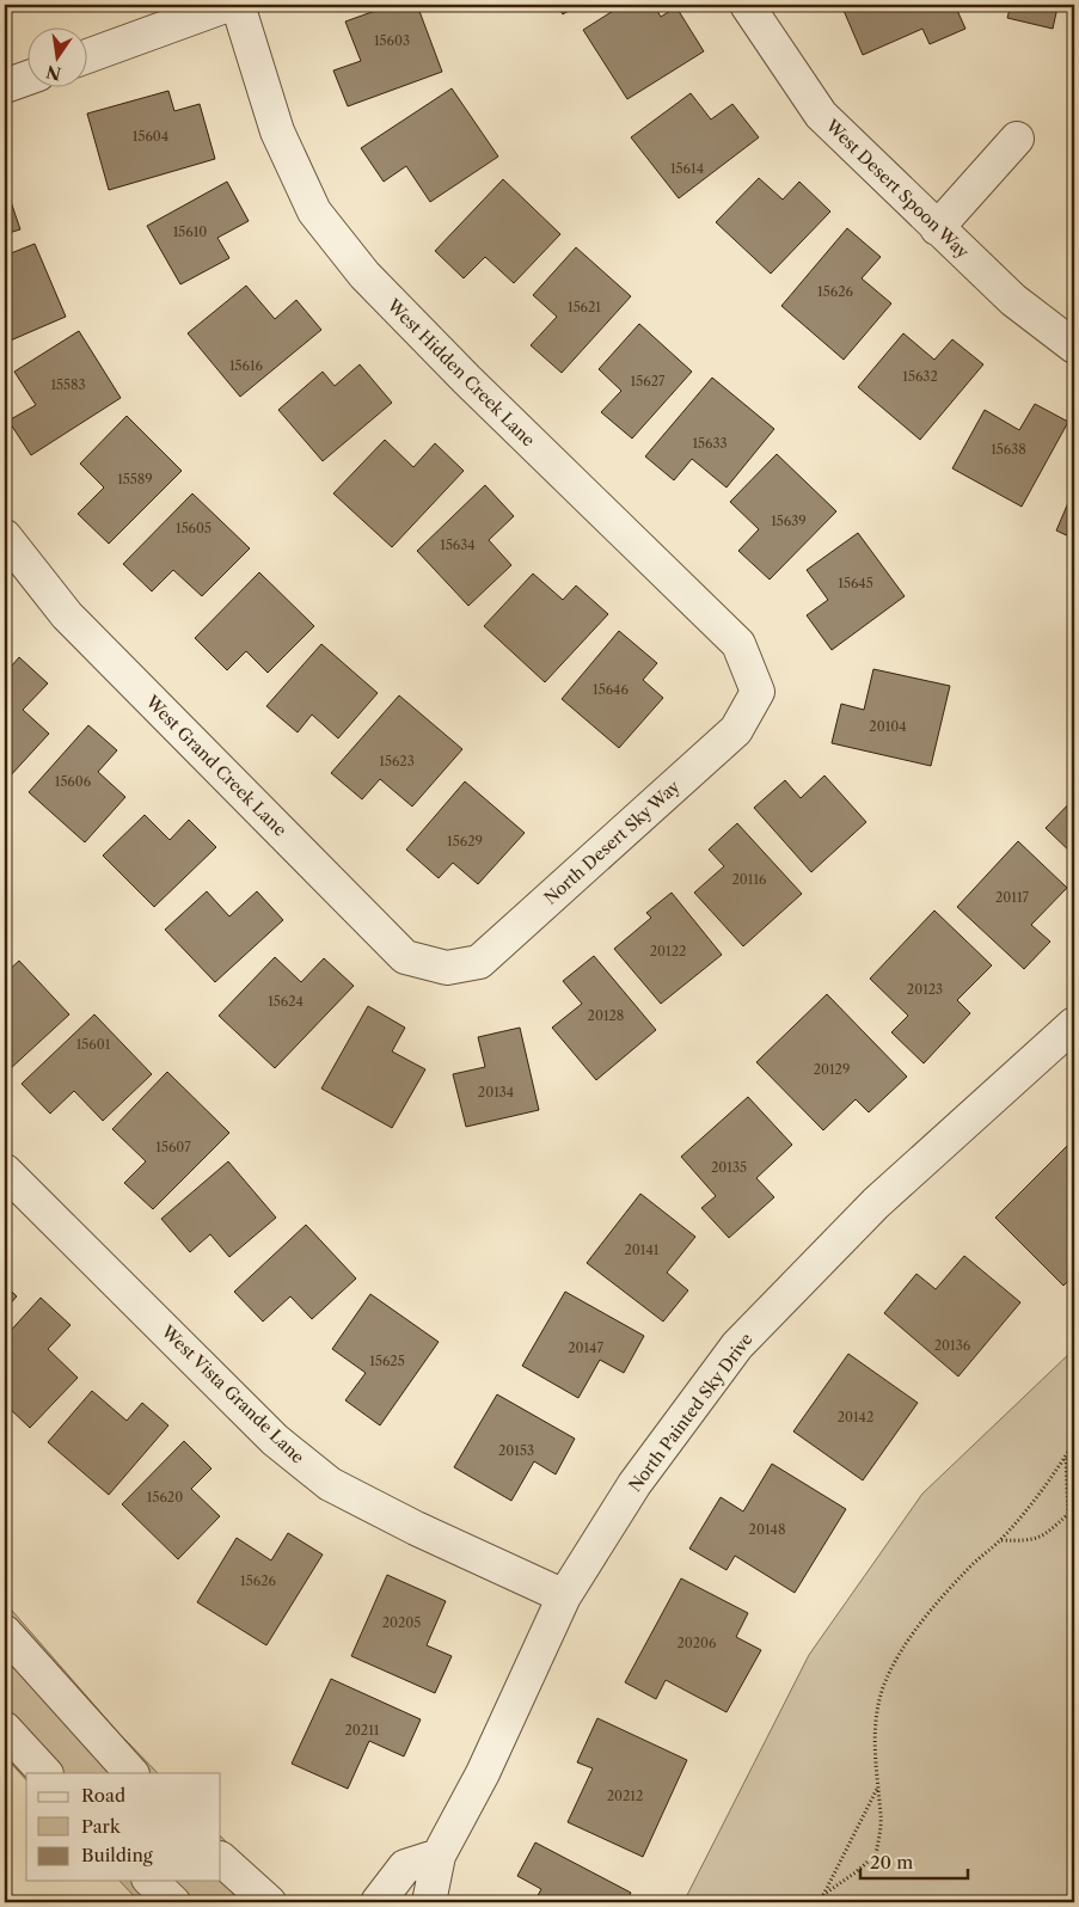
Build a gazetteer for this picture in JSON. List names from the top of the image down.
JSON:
{
  "streets": {
    "street": [
      "West Desert Spoon Way",
      "West Hidden Creek Lane",
      "West Grand Creek Lane",
      "North Desert Sky Way",
      "West Vista Grande Lane",
      "North Painted Sky Drive"
    ]
  },
  "crossings": [
    ["West Hidden Creek Lane", "North Desert Sky Way"],
    ["West Grand Creek Lane", "North Desert Sky Way"],
    ["West Vista Grande Lane", "North Painted Sky Drive"]
  ],
  "house_numbers": [
    "15603",
    "15604",
    "15614",
    "15610",
    "15626",
    "15621",
    "15616",
    "15632",
    "15627",
    "15583",
    "15633",
    "15638",
    "15589",
    "15639",
    "15605",
    "15634",
    "15645",
    "15646",
    "20104",
    "15623",
    "15606",
    "15629",
    "20116",
    "20117",
    "20122",
    "20123",
    "15624",
    "20128",
    "15601",
    "20129",
    "20134",
    "15607",
    "20135",
    "20141",
    "20136",
    "20147",
    "15625",
    "20142",
    "20153",
    "15620",
    "20148",
    "15626",
    "20205",
    "20206",
    "20211",
    "20212"
  ],
  "legend": ["Road", "Park", "Building"],
  "scale_bar": "20 m",
  "north": "bottom"
}
